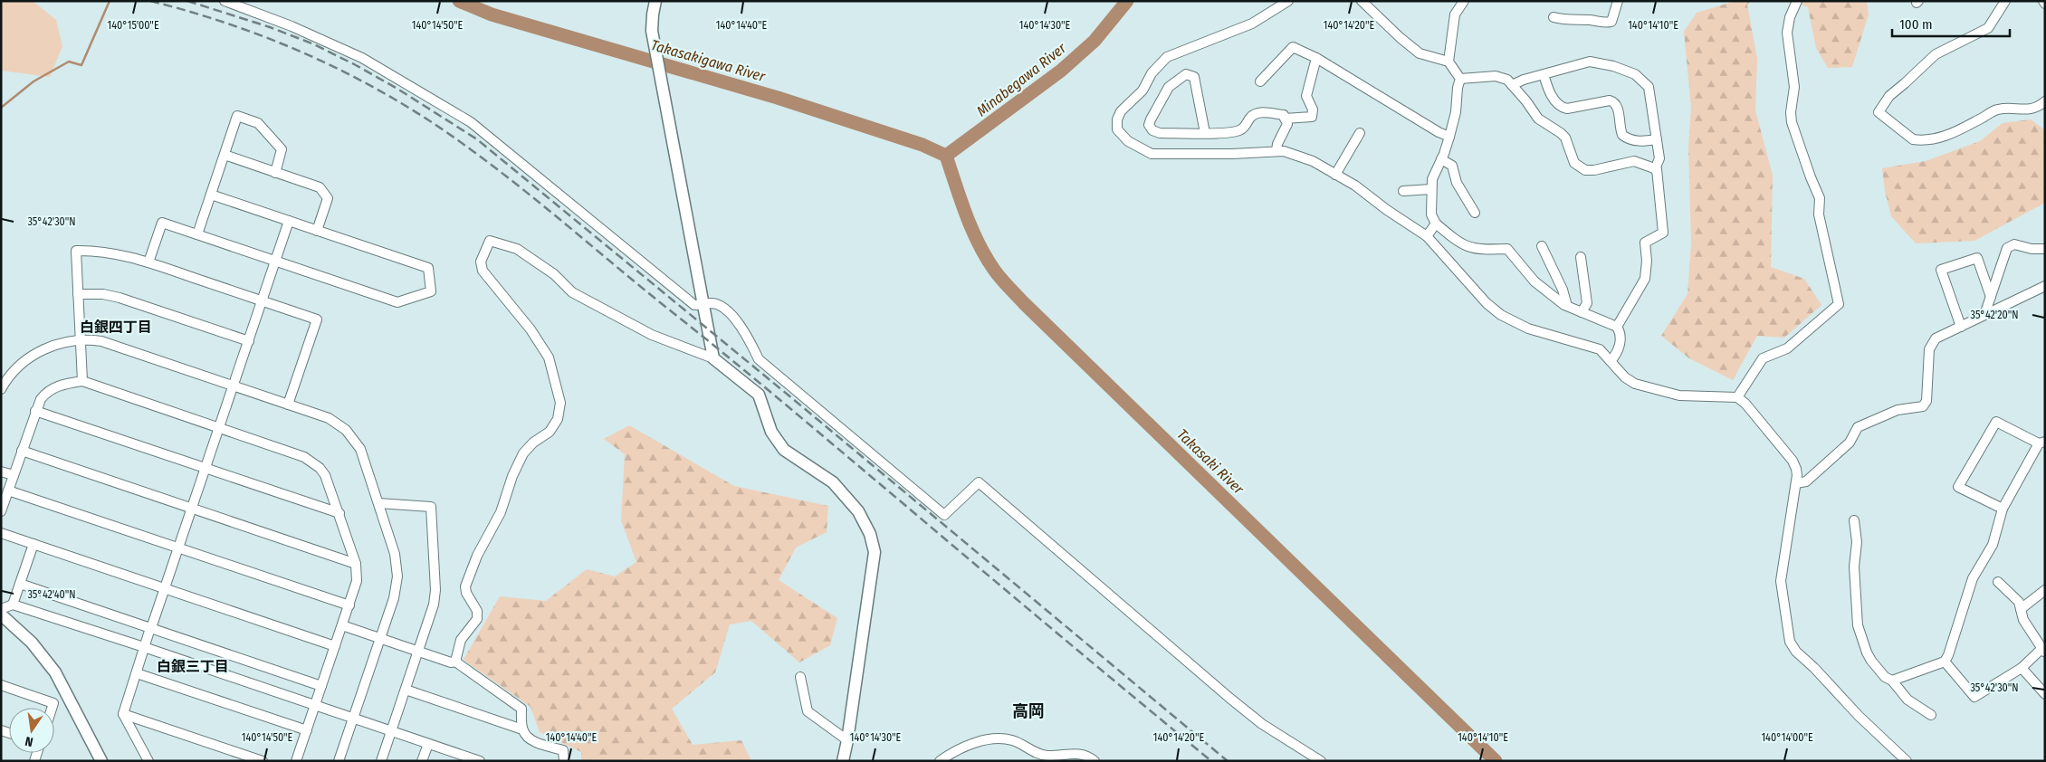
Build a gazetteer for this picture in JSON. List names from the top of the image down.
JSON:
{
  "districts": ["白銀四丁目", "白銀三丁目", "高岡"],
  "water": ["Takasakigawa River", "Minabegawa River", "Takasaki River"],
  "scale_bar": "100 m",
  "north": "bottom",
  "coordinates": [
    "140°14'50\"E",
    "140°14'40\"E",
    "140°14'30\"E",
    "140°14'20\"E",
    "140°14'10\"E",
    "140°15'00\"E",
    "35°42'30\"N",
    "35°42'20\"N",
    "35°42'40\"N",
    "140°14'00\"E"
  ]
}
